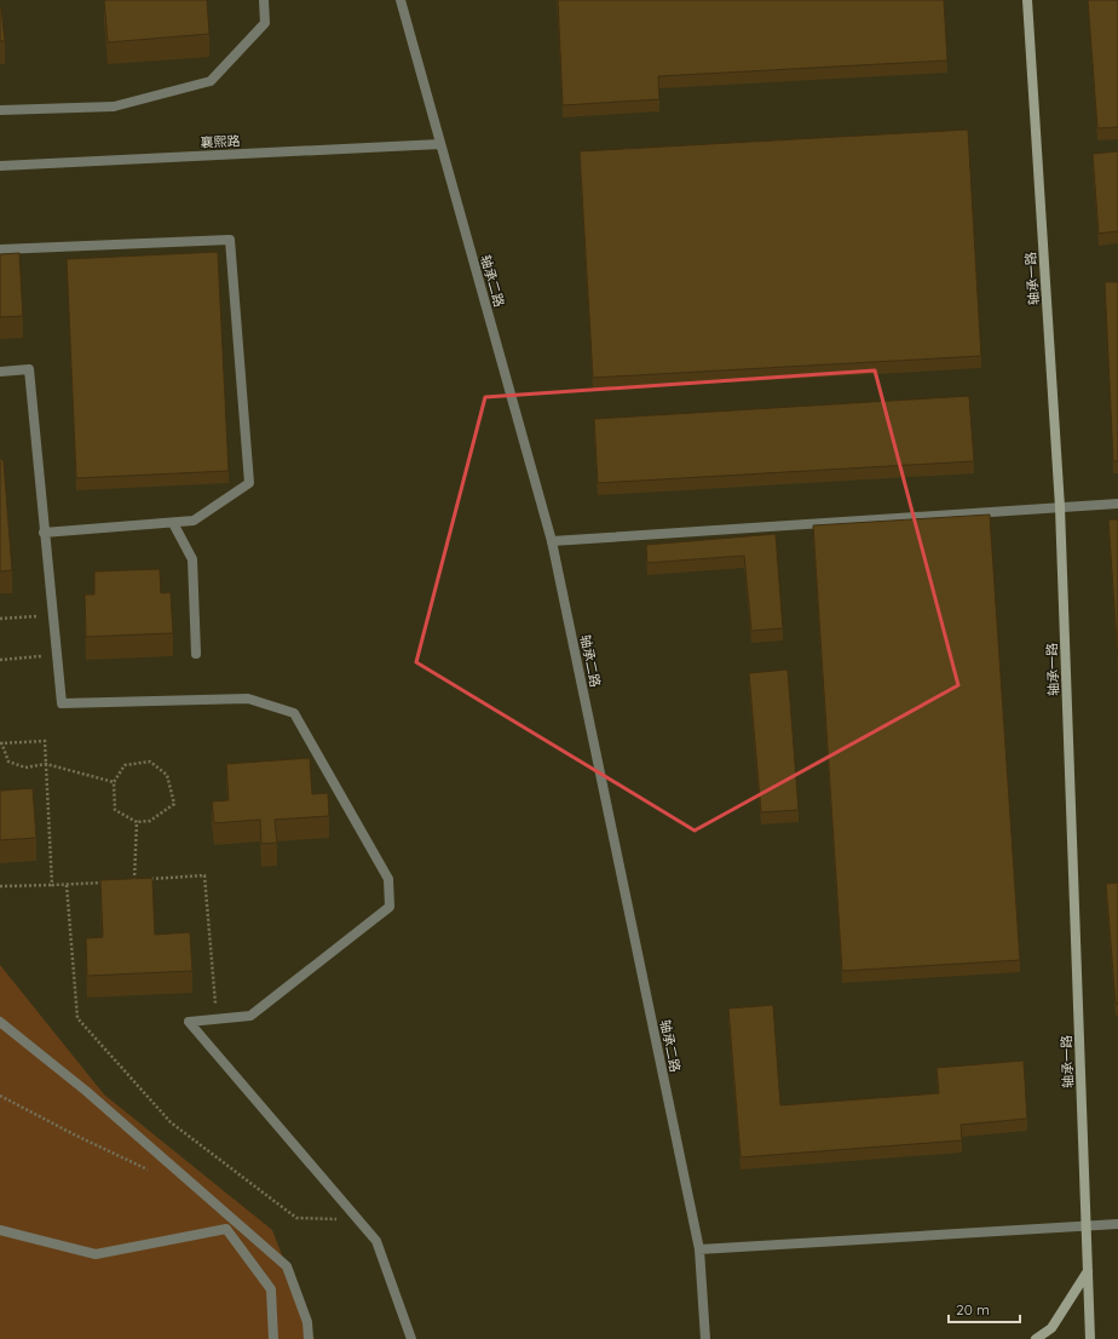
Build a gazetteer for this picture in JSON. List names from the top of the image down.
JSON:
{
  "streets": {
    "street": ["襄熙路", "轴承一路", "轴承二路"]
  },
  "crossings": [
    ["襄熙路", "轴承二路"]
  ],
  "scale_bar": "20 m"
}
